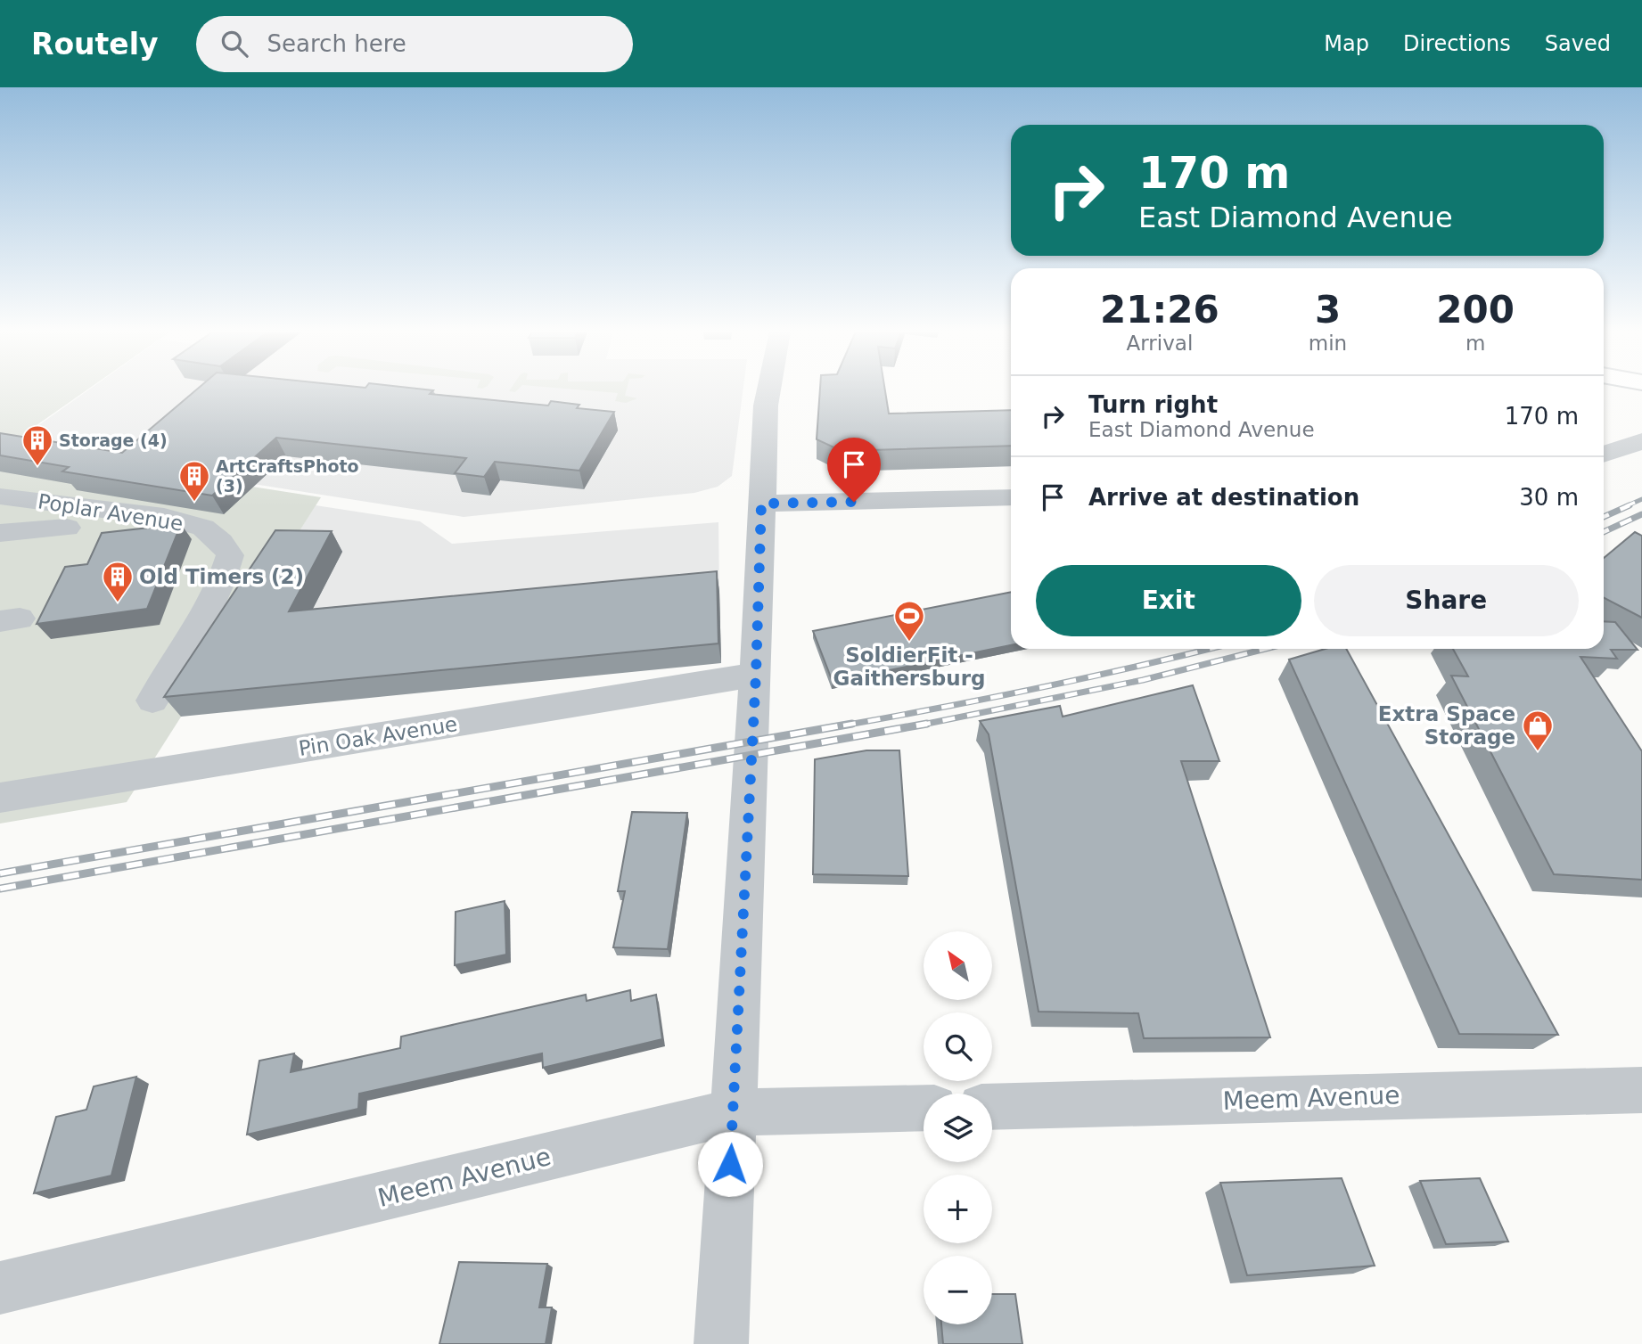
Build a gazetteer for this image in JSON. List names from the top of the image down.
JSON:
{
  "streets": {
    "street": ["Poplar Avenue", "Pin Oak Avenue", "Meem Avenue"]
  },
  "places": {
    "building": ["Storage (4)", "ArtCraftsPhoto (3)", "Old Timers (2)"],
    "sports": ["SoldierFit - Gaithersburg"],
    "shop": ["Extra Space Storage"]
  },
  "north": "top left",
  "page": {
    "header": "Routely",
    "search": "Search here",
    "nav": ["Map", "Directions", "Saved"],
    "turn": ["170 m", "East Diamond Avenue"],
    "eta": [
      "21:26",
      "Arrival",
      "3",
      "min",
      "200",
      "m"
    ],
    "list": [
      {
        "name": "Turn right",
        "note": "East Diamond Avenue",
        "value": "170 m"
      },
      {
        "name": "Arrive at destination",
        "value": "30 m"
      }
    ],
    "buttons": ["Exit", "Share"],
    "map_buttons": ["+", "−"]
  }
}
